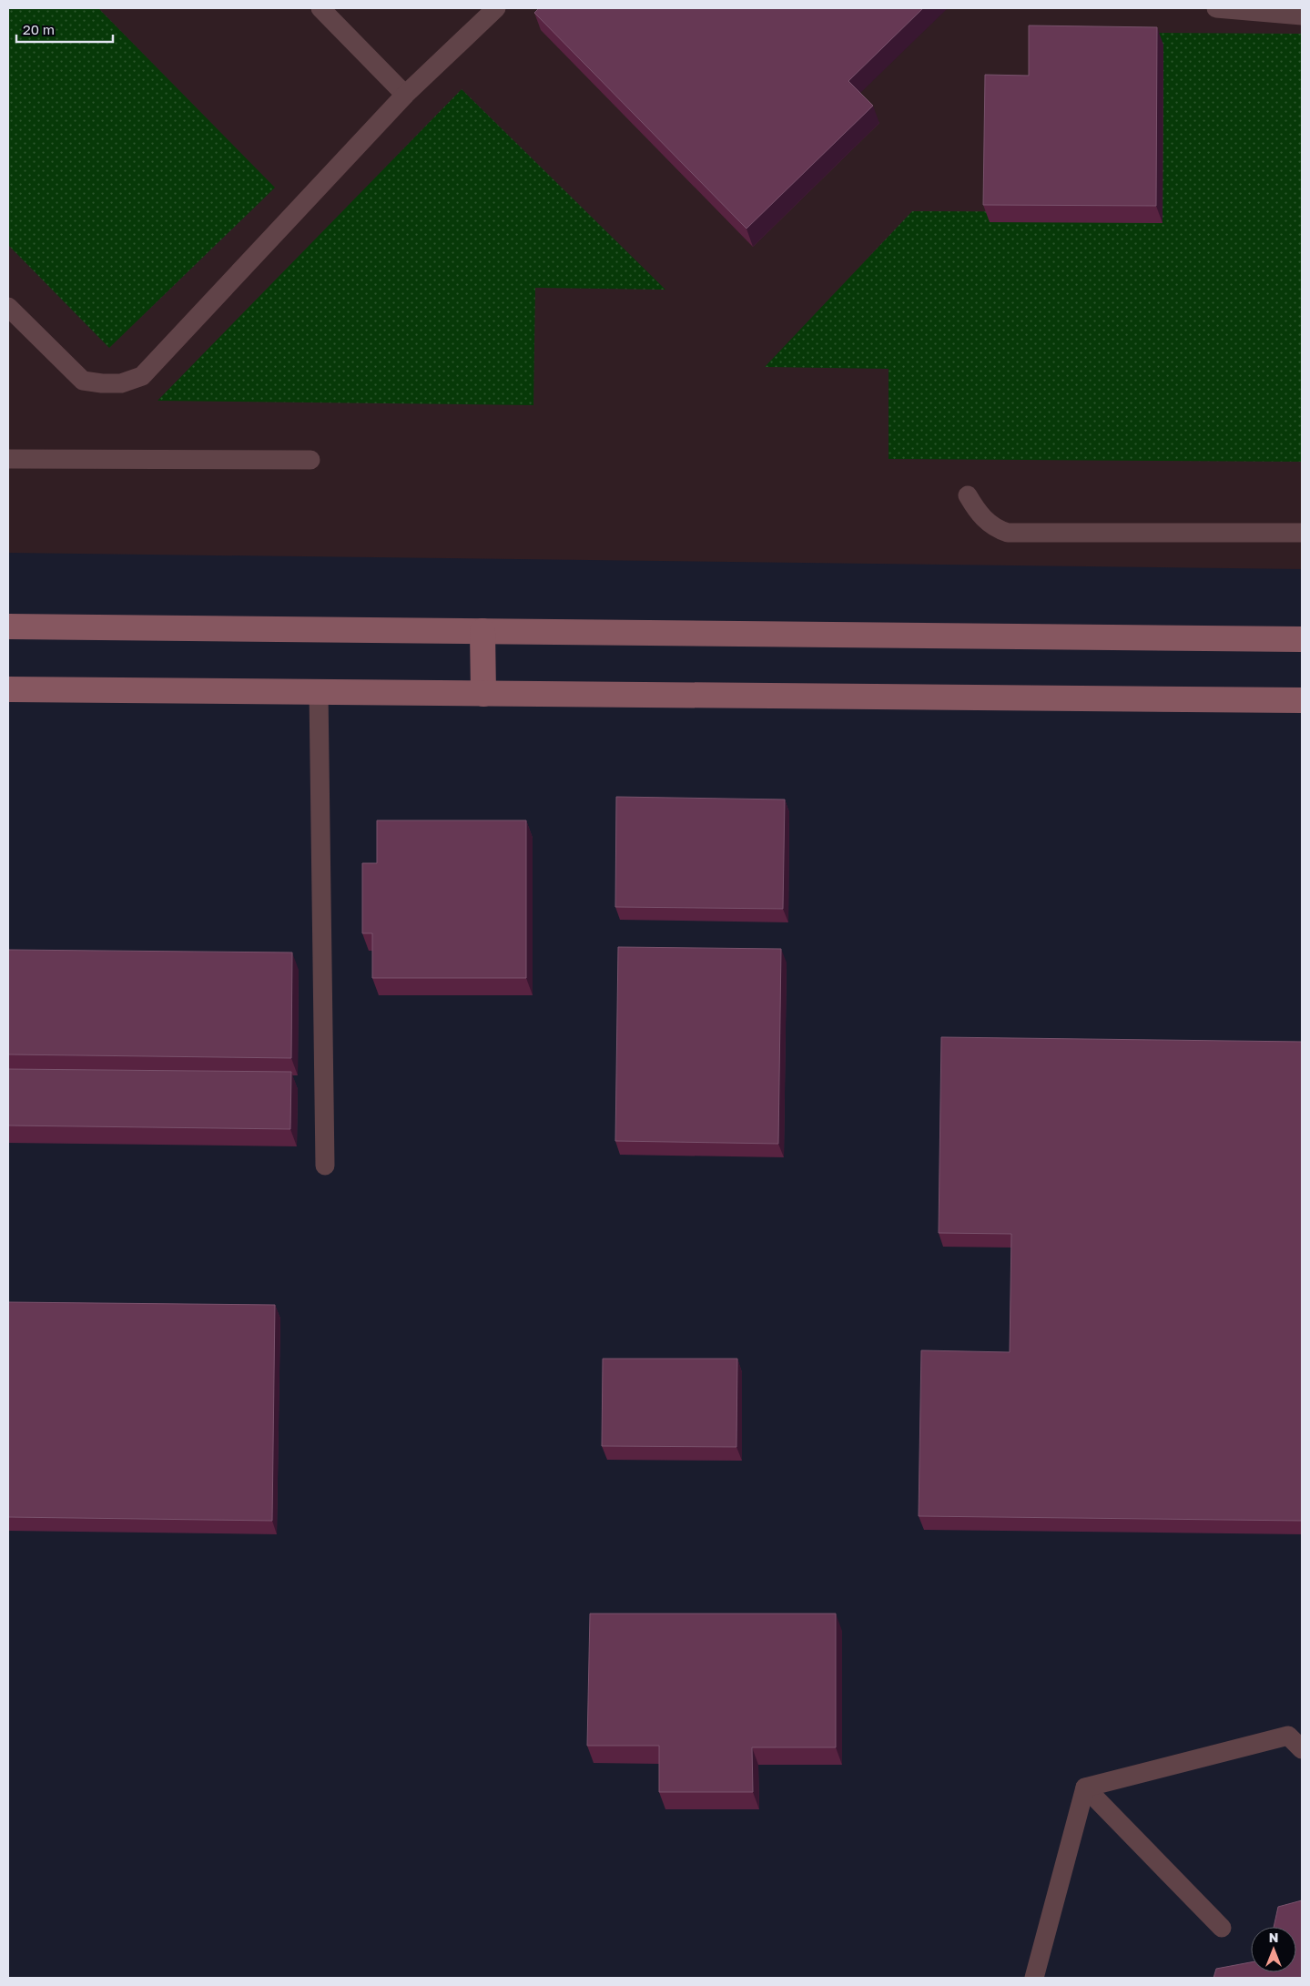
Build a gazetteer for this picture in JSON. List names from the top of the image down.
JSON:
{
  "scale_bar": "20 m",
  "north": "top"
}
